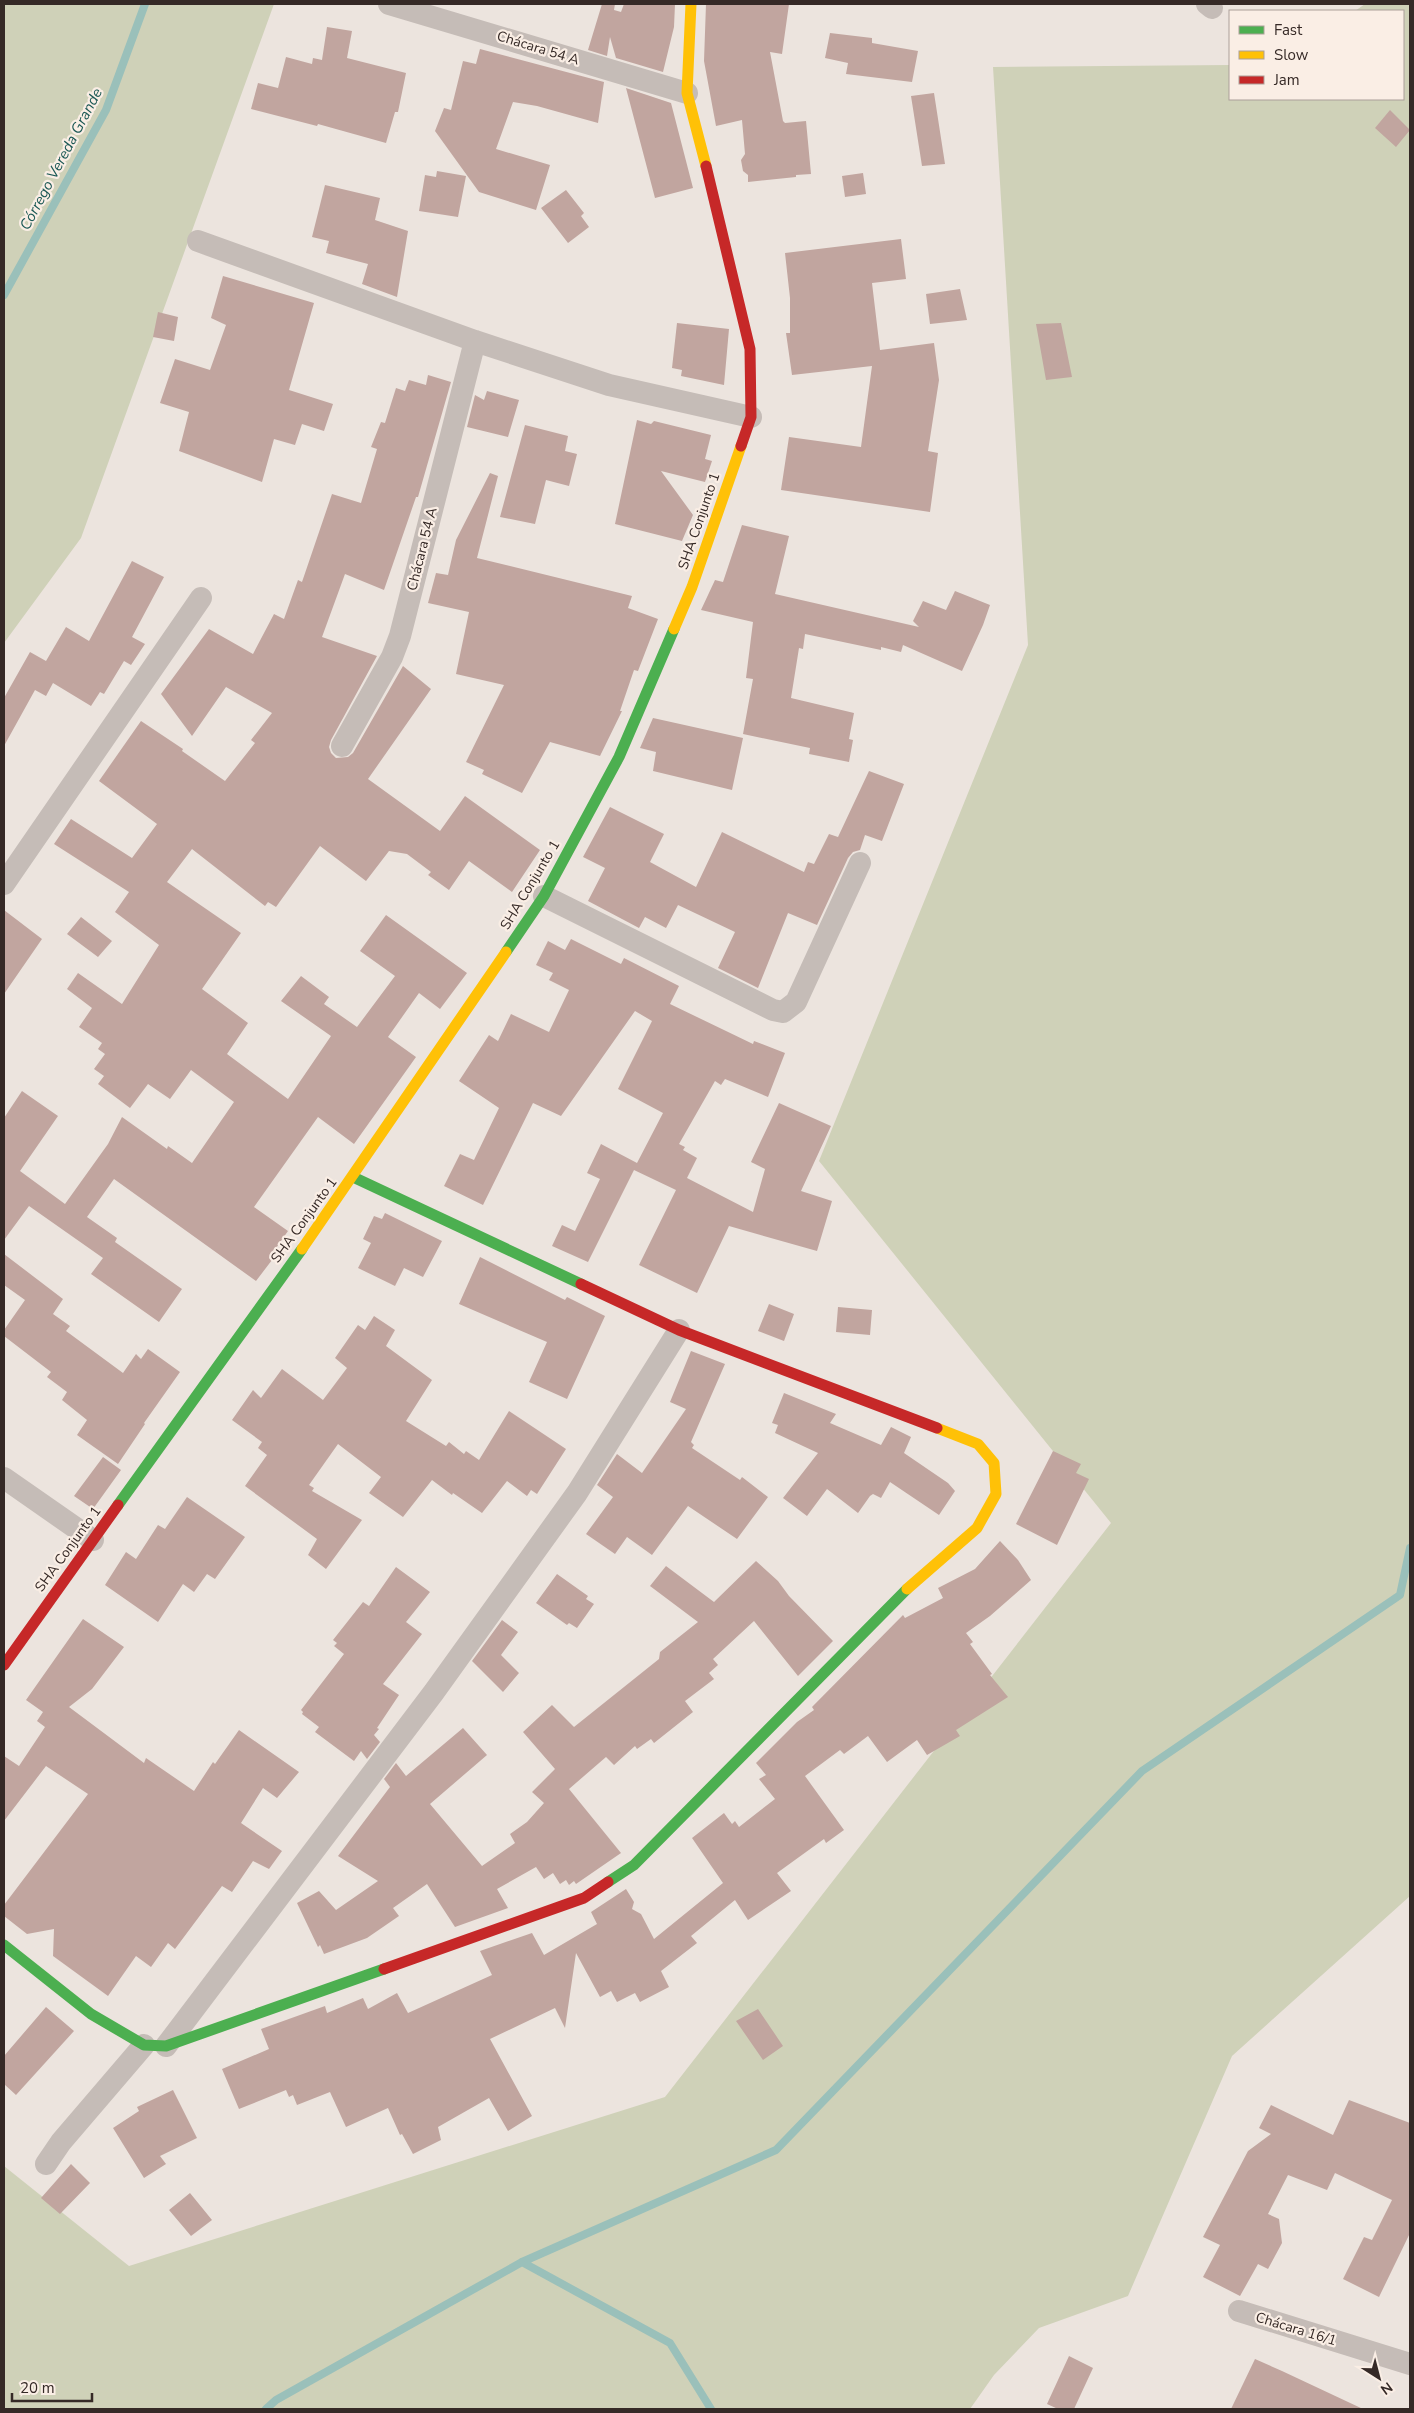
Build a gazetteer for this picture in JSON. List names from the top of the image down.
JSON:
{
  "streets": {
    "street": ["Chácara 54 A", "SHA Conjunto 1", "Chácara 16/1"]
  },
  "crossings": [
    ["Chácara 54 A", "SHA Conjunto 1"]
  ],
  "water": ["Córrego Vereda Grande"],
  "legend": ["Fast", "Slow", "Jam"],
  "scale_bar": "20 m",
  "north": "bottom right"
}
